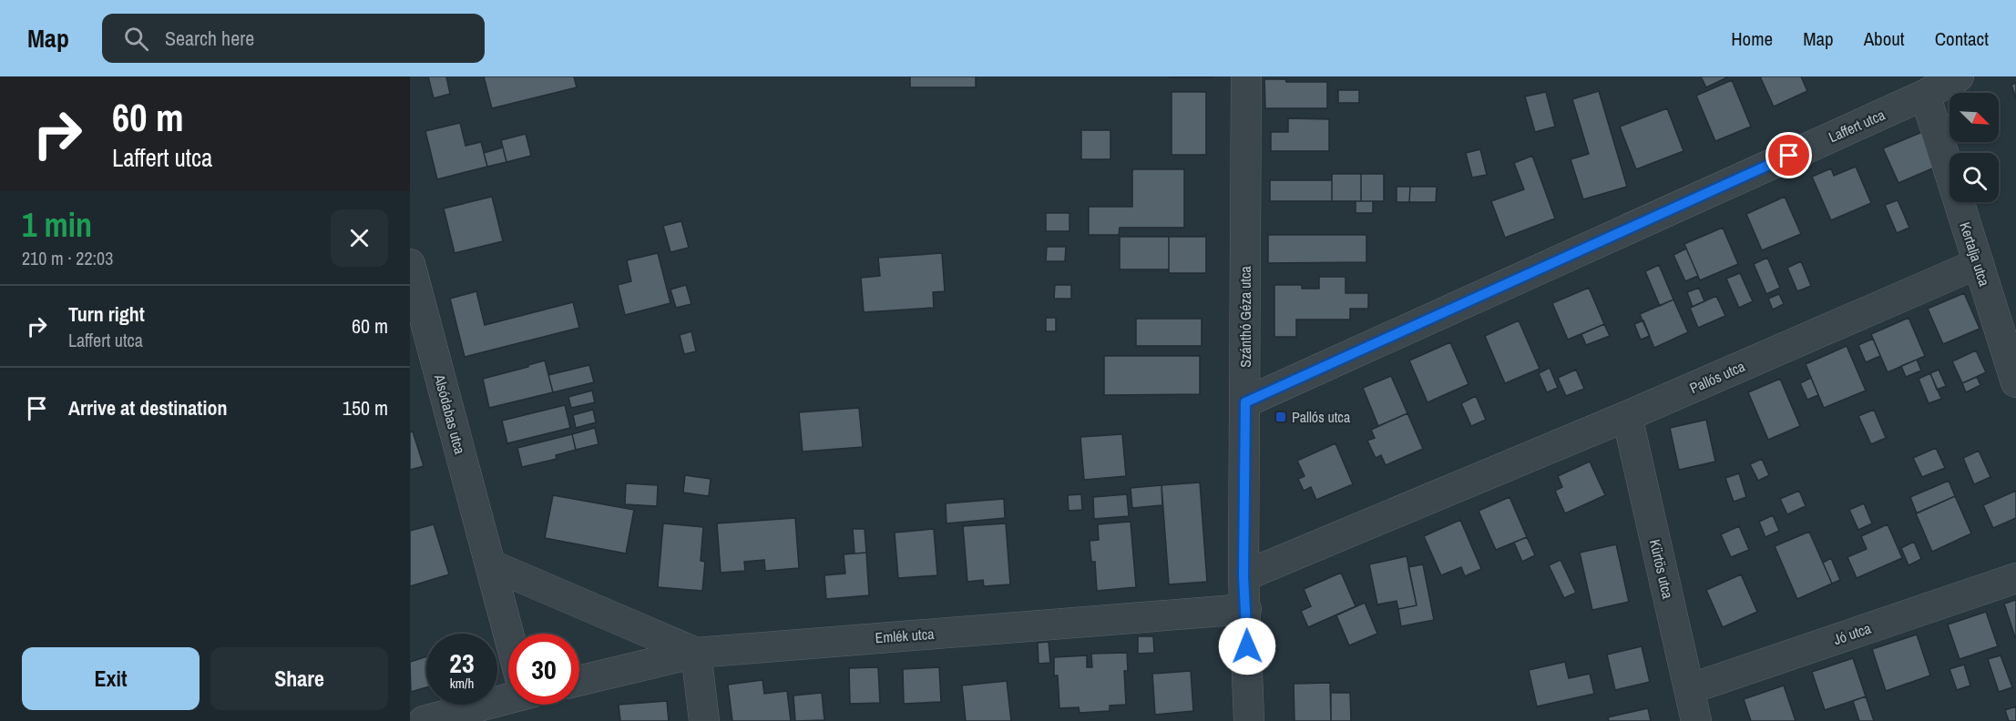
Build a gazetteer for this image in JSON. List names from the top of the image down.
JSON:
{
  "streets": {
    "street": [
      "Laffert utca",
      "Kertalja utca",
      "Szánthó Géza utca",
      "Pallós utca",
      "Alsódabas utca",
      "Kürtös utca",
      "Jó utca",
      "Emlék utca"
    ]
  },
  "crossings": [
    ["Laffert utca", "Kertalja utca"],
    ["Laffert utca", "Szánthó Géza utca"],
    ["Kertalja utca", "Pallós utca"],
    ["Szánthó Géza utca", "Pallós utca"],
    ["Szánthó Géza utca", "Emlék utca"],
    ["Pallós utca", "Kürtös utca"],
    ["Kürtös utca", "Jó utca"]
  ],
  "places": {
    "transit": ["Pallós utca"]
  },
  "north": "bottom right",
  "page": {
    "header": "Map",
    "search": "Search here",
    "nav": [
      "Home",
      "Map",
      "About",
      "Contact"
    ],
    "turn": ["60 m", "Laffert utca"],
    "heading": ["1 min", "210 m · 22:03"],
    "list": [
      {
        "name": "Turn right",
        "note": "Laffert utca",
        "value": "60 m"
      },
      {
        "name": "Arrive at destination",
        "value": "150 m"
      }
    ],
    "speed": "23 km/h",
    "limit": "30",
    "buttons": ["Exit", "Share"]
  }
}
